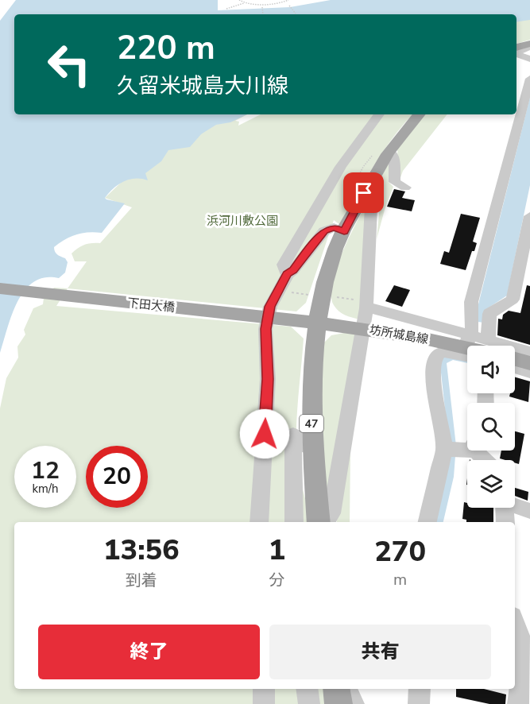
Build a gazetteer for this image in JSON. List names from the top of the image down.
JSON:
{
  "streets": {
    "main road": ["下田大橋", "坊所城島線", "47"]
  },
  "crossings": [
    ["下田大橋", "坊所城島線"],
    ["下田大橋", "47"],
    ["坊所城島線", "47"]
  ],
  "parks": ["浜河川敷公園"],
  "page": {
    "turn": ["220 m", "久留米城島大川線"],
    "speed": "12 km/h",
    "limit": "20",
    "eta": [
      "13:56",
      "到着",
      "1",
      "分",
      "270",
      "m"
    ],
    "buttons": ["終了", "共有"]
  }
}
